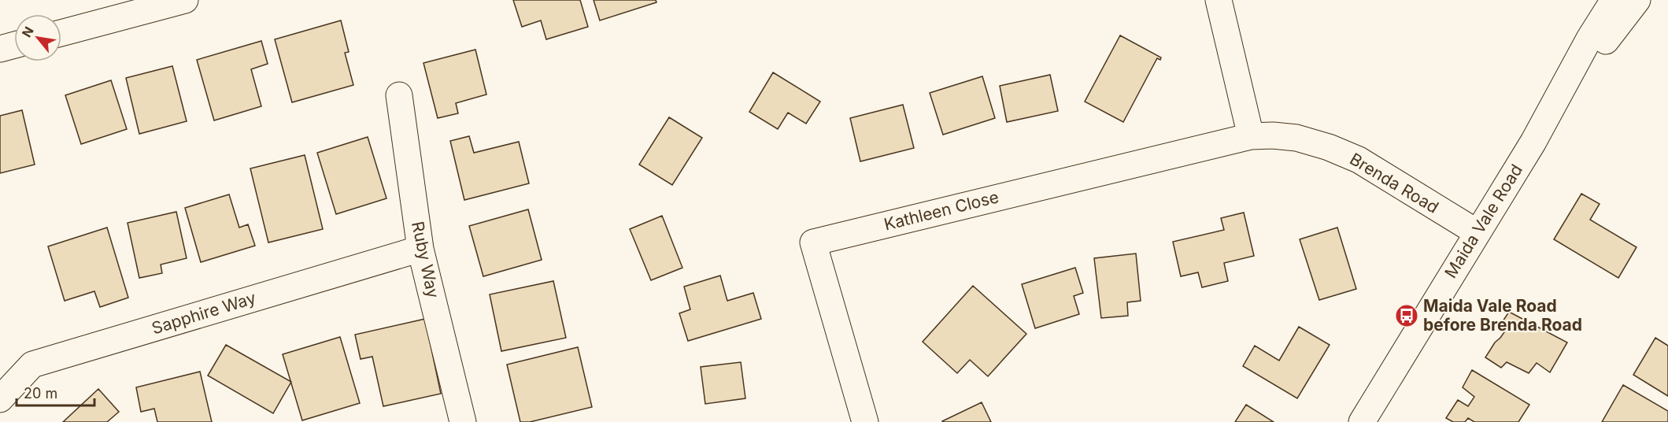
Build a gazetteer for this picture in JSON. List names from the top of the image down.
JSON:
{
  "streets": {
    "street": [
      "Brenda Road",
      "Kathleen Close",
      "Maida Vale Road",
      "Ruby Way",
      "Sapphire Way"
    ]
  },
  "crossings": [
    ["Brenda Road", "Kathleen Close"],
    ["Brenda Road", "Maida Vale Road"],
    ["Ruby Way", "Sapphire Way"]
  ],
  "places": {
    "bus stop": ["Maida Vale Road before Brenda Road"]
  },
  "scale_bar": "20 m",
  "north": "top left"
}
